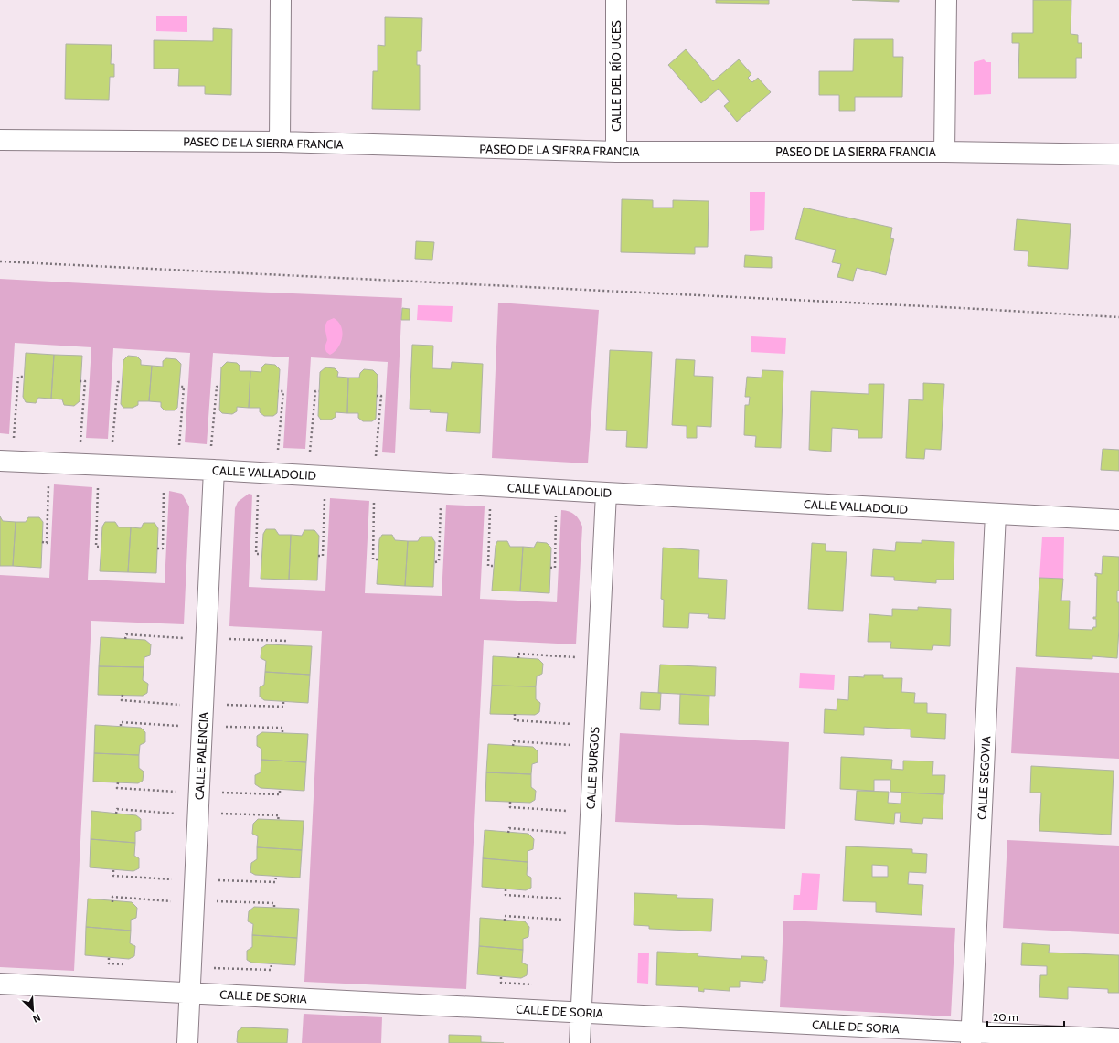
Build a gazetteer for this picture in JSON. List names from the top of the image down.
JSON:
{
  "streets": {
    "street": [
      "CALLE DEL RÍO UCES",
      "PASEO DE LA SIERRA FRANCIA",
      "CALLE VALLADOLID",
      "CALLE PALENCIA",
      "CALLE BURGOS",
      "CALLE SEGOVIA",
      "CALLE DE SORIA"
    ]
  },
  "crossings": [
    ["CALLE DEL RÍO UCES", "PASEO DE LA SIERRA FRANCIA"],
    ["CALLE VALLADOLID", "CALLE PALENCIA"],
    ["CALLE VALLADOLID", "CALLE BURGOS"],
    ["CALLE VALLADOLID", "CALLE SEGOVIA"],
    ["CALLE PALENCIA", "CALLE DE SORIA"],
    ["CALLE BURGOS", "CALLE DE SORIA"],
    ["CALLE SEGOVIA", "CALLE DE SORIA"]
  ],
  "scale_bar": "20 m",
  "north": "bottom right"
}
